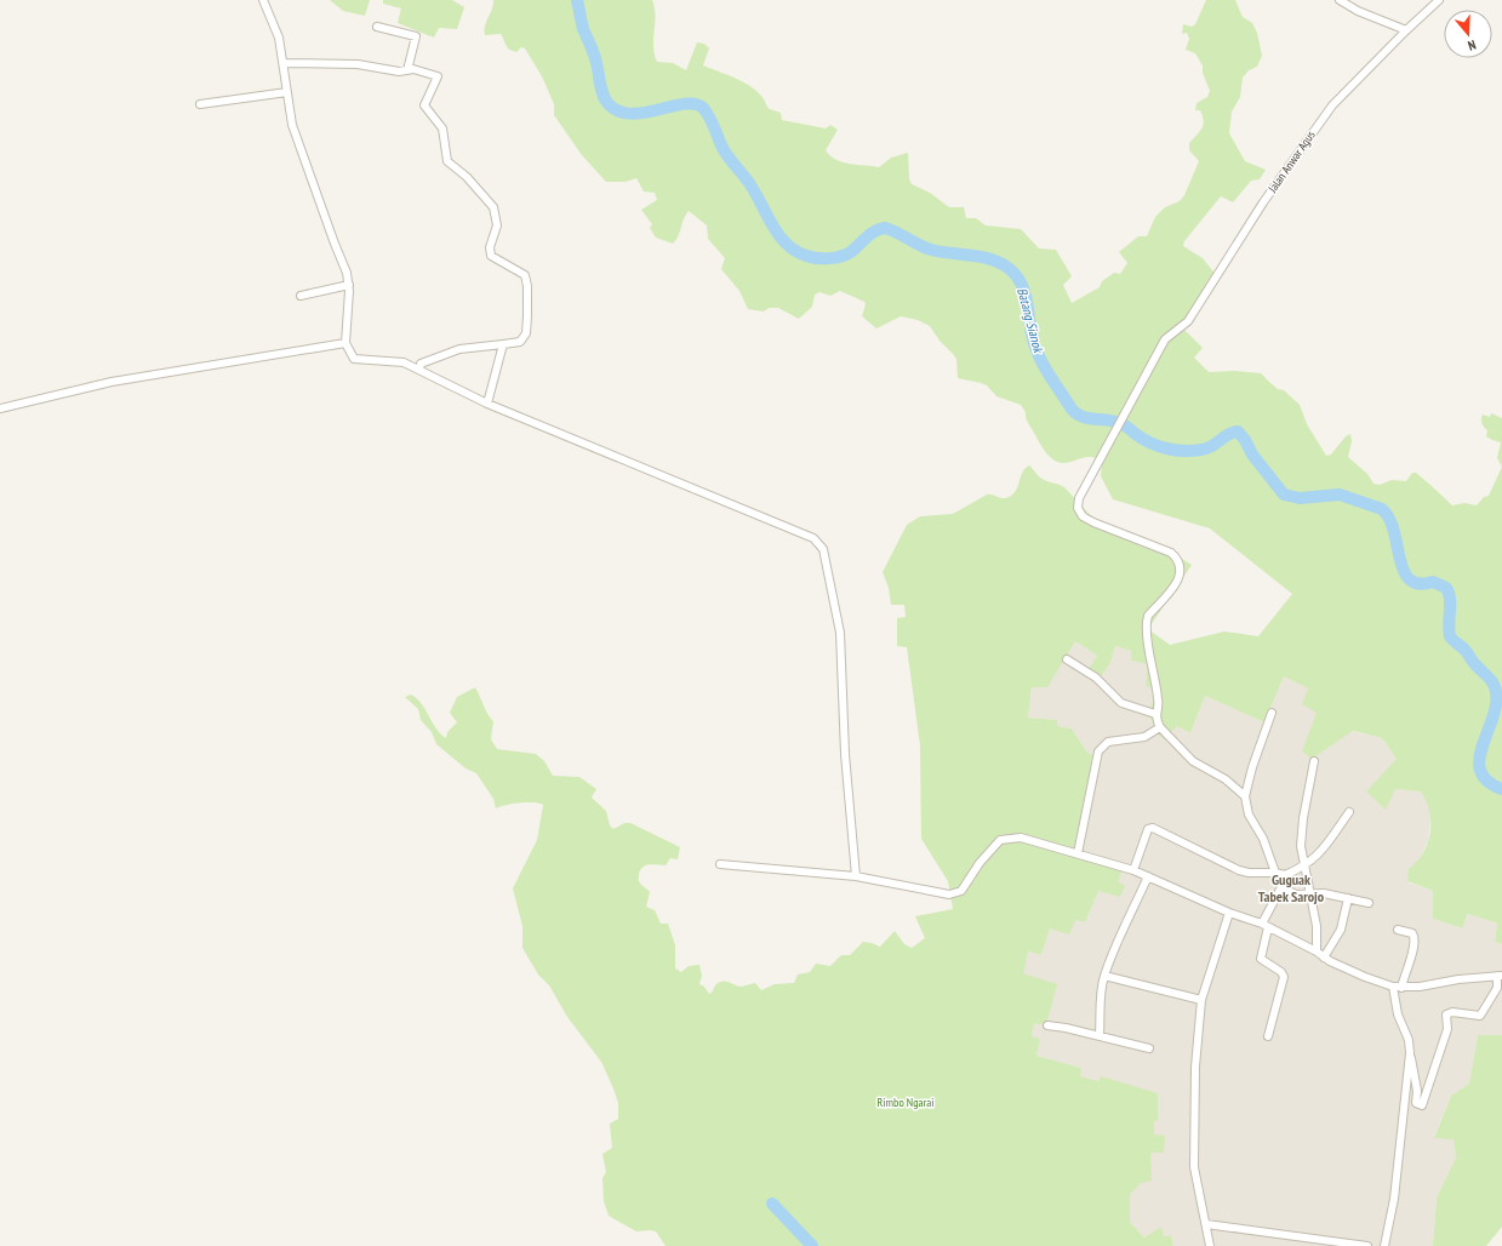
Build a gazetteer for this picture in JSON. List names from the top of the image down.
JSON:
{
  "streets": {
    "street": ["Jalan Anwar Agus"]
  },
  "districts": ["Guguak Tabek Sarojo"],
  "water": ["Batang Sianok"],
  "parks": ["Rimbo Ngarai"],
  "north": "bottom"
}
